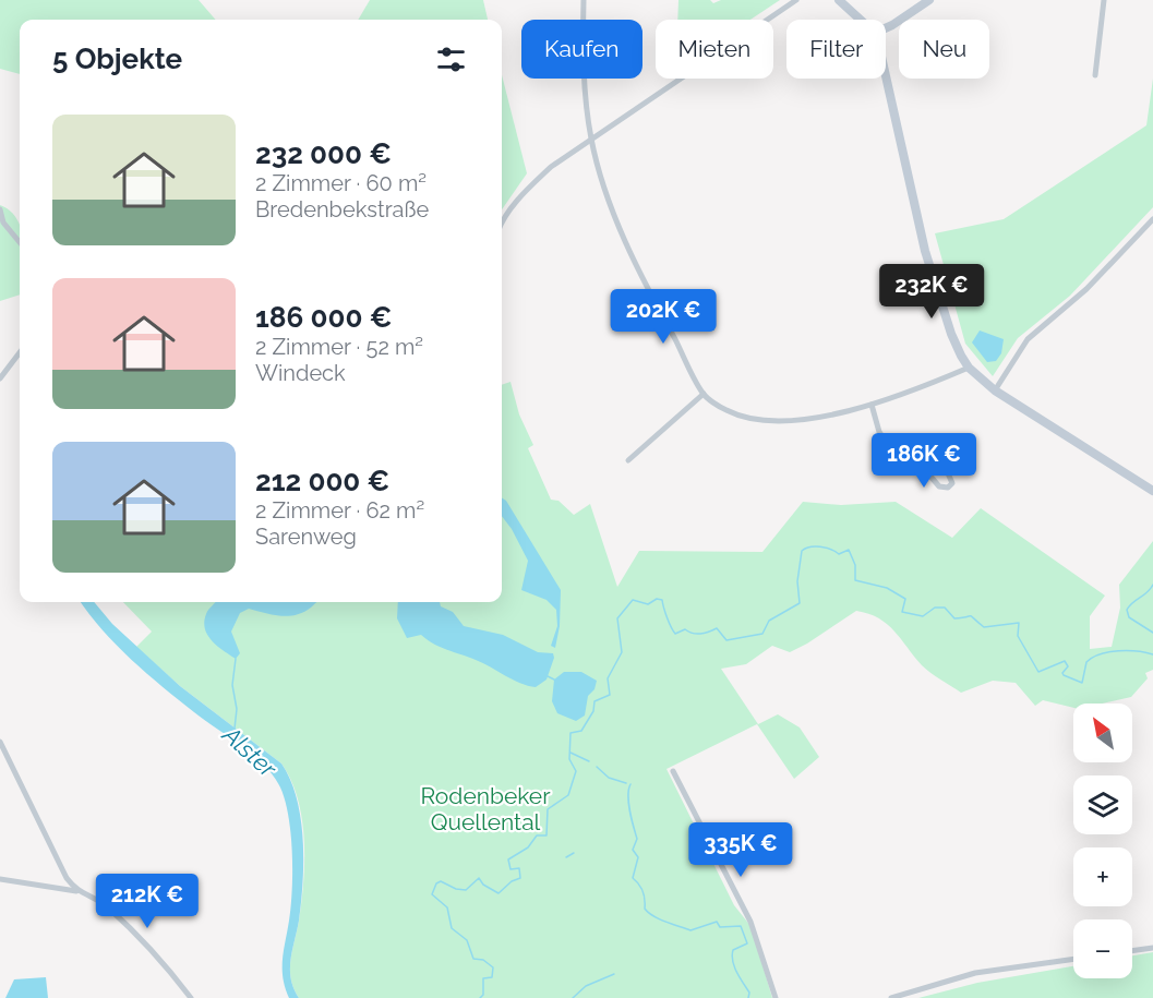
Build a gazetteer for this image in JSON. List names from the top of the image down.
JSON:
{
  "water": ["Alster"],
  "parks": ["Rodenbeker Quellental"],
  "north": "top left",
  "page": {
    "chip": [
      "Kaufen",
      "Mieten",
      "Filter",
      "Neu"
    ],
    "heading": "5 Objekte",
    "list": [
      {
        "name": "232 000 €",
        "note": "2 Zimmer · 60 m² · Bredenbekstraße"
      },
      {
        "name": "186 000 €",
        "note": "2 Zimmer · 52 m² · Windeck"
      },
      {
        "name": "212 000 €",
        "note": "2 Zimmer · 62 m² · Sarenweg"
      }
    ],
    "price": [
      "232K €",
      "202K €",
      "186K €",
      "335K €",
      "212K €"
    ],
    "map_buttons": ["+", "−"]
  }
}
